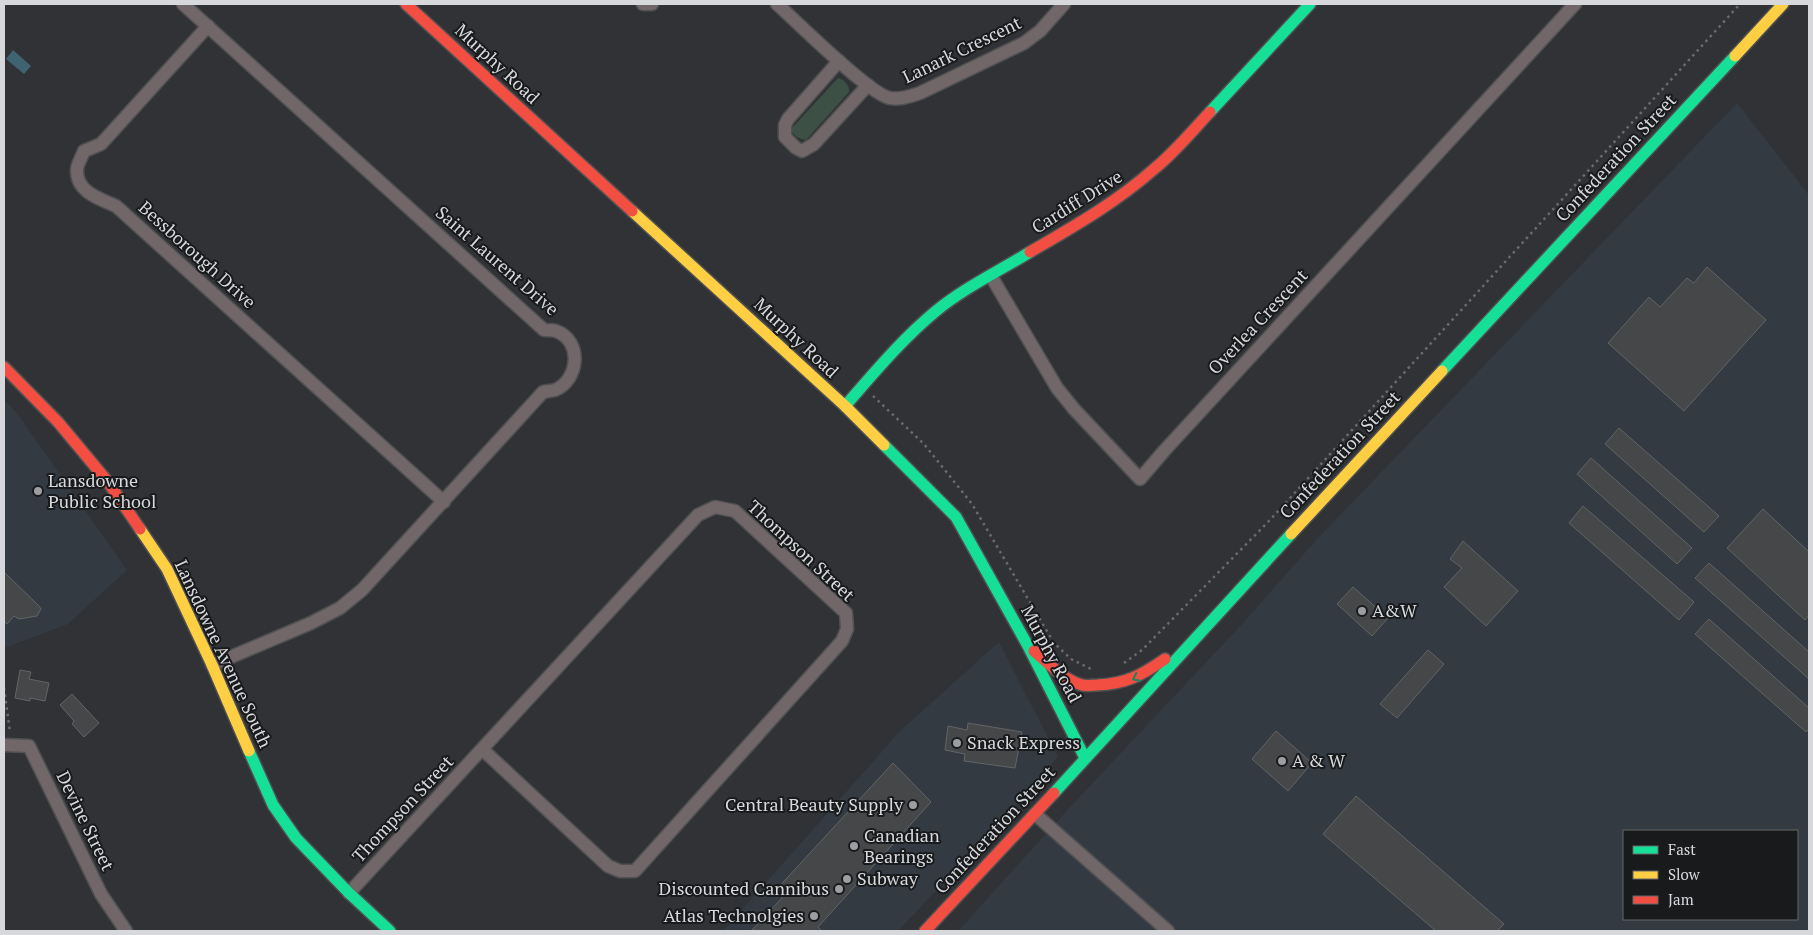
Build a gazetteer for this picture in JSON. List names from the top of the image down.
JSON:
{
  "streets": {
    "street": [
      "Lanark Crescent",
      "Murphy Road",
      "Confederation Street",
      "Cardiff Drive",
      "Bessborough Drive",
      "Saint Laurent Drive",
      "Overlea Crescent",
      "Thompson Street",
      "Lansdowne Avenue South",
      "Devine Street"
    ]
  },
  "crossings": [
    ["Murphy Road", "Confederation Street"],
    ["Murphy Road", "Cardiff Drive"],
    ["Cardiff Drive", "Overlea Crescent"],
    ["Bessborough Drive", "Saint Laurent Drive"],
    ["Saint Laurent Drive", "Lansdowne Avenue South"],
    ["Thompson Street", "Lansdowne Avenue South"]
  ],
  "places": [
    "Lansdowne Public School",
    "A&W",
    "Snack Express",
    "A & W",
    "Central Beauty Supply",
    "Canadian Bearings",
    "Subway",
    "Discounted Cannibus",
    "Atlas Technolgies"
  ],
  "legend": ["Fast", "Slow", "Jam"]
}
